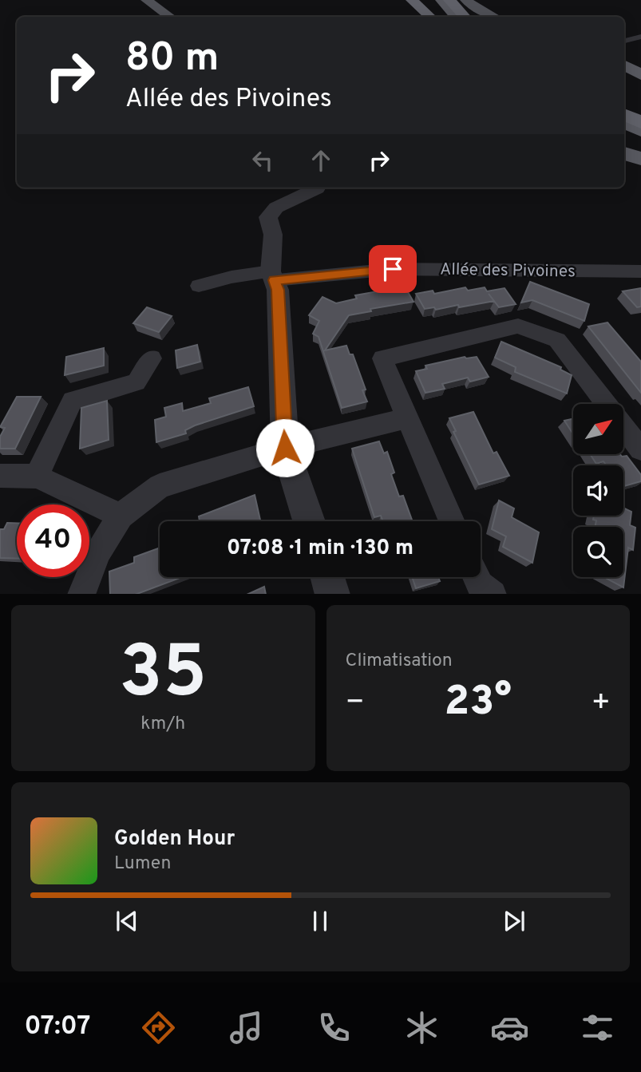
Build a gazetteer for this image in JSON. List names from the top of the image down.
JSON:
{
  "streets": {
    "street": ["Allée des Pivoines"]
  },
  "north": "top right",
  "page": {
    "turn": ["80 m", "Allée des Pivoines"],
    "limit": "40",
    "trip": "07:08 · 1 min · 130 m",
    "tile": [
      ["35", "km/h"],
      "Climatisation"
    ],
    "heat": ["−", "23°", "+"],
    "song": ["Golden Hour", "Lumen"],
    "tabs": "07:07"
  }
}
